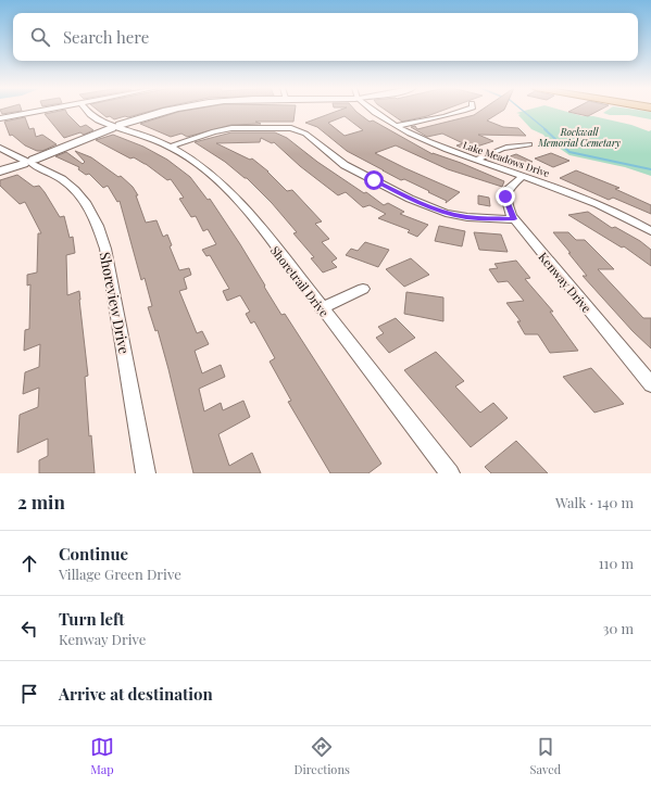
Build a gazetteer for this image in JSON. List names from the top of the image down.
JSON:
{
  "streets": {
    "street": [
      "Lake Meadows Drive",
      "Shoretrail Drive",
      "Kenway Drive",
      "Shoreview Drive"
    ]
  },
  "crossings": [
    ["Lake Meadows Drive", "Kenway Drive"]
  ],
  "parks": ["Rockwall Memorial Cemetary"],
  "page": {
    "search": "Search here",
    "heading": ["2 min", "Walk · 140 m"],
    "list": [
      ["Continue", "Village Green Drive", "110 m"],
      ["Turn left", "Kenway Drive", "30 m"],
      "Arrive at destination"
    ],
    "nav": ["Map", "Directions", "Saved"]
  }
}
